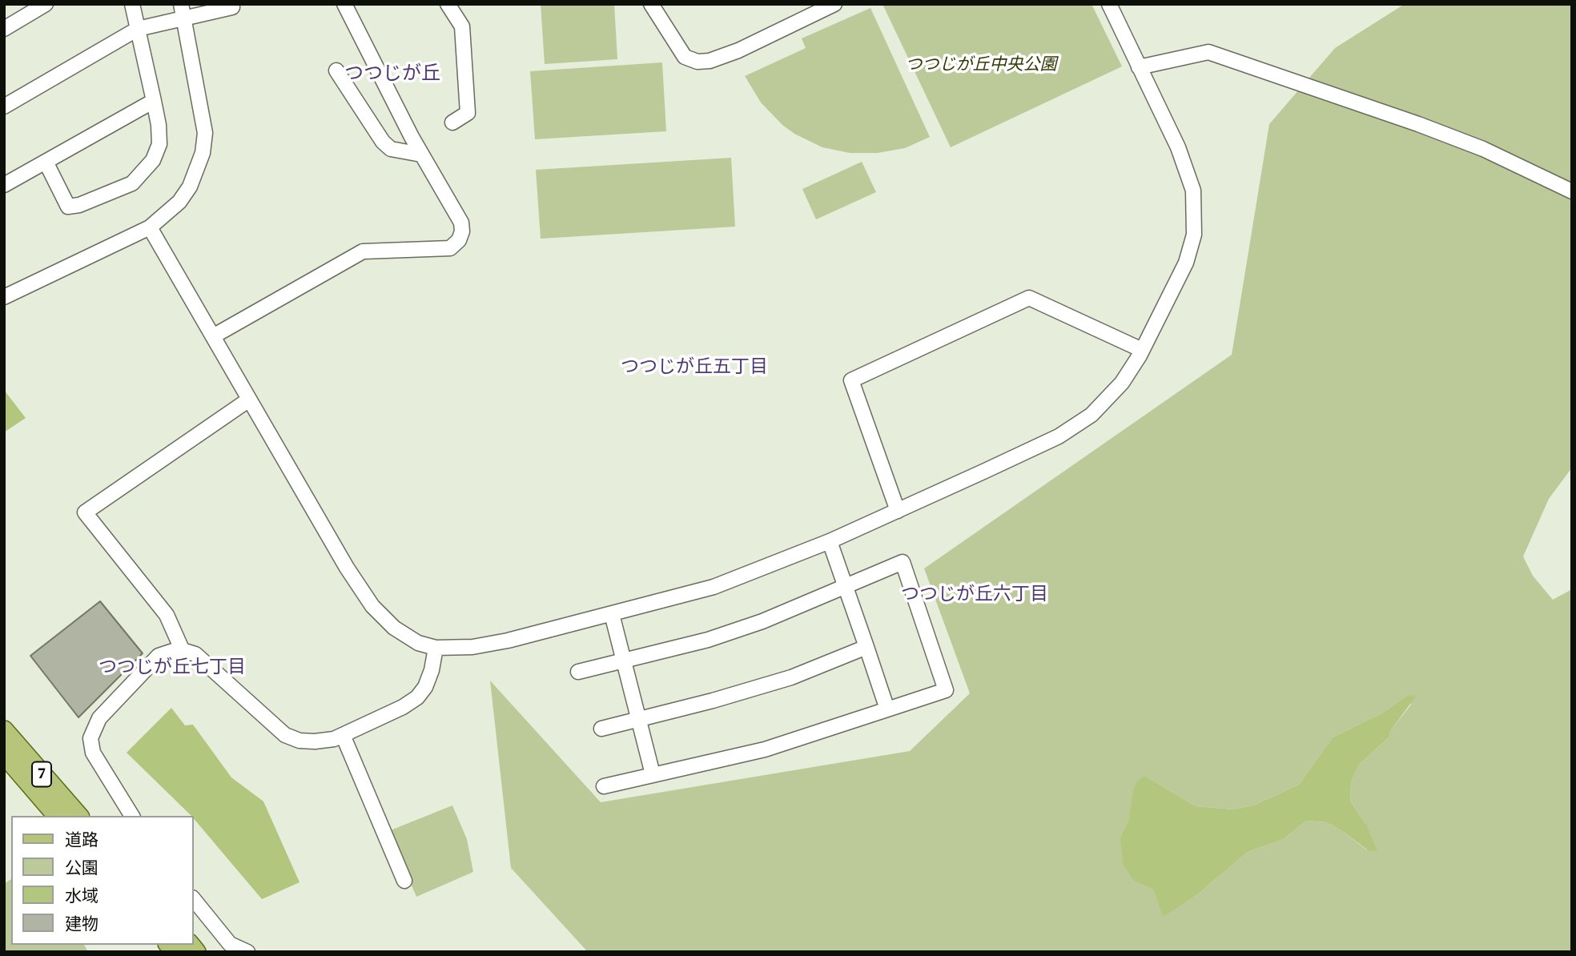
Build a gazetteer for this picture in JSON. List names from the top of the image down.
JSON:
{
  "streets": {
    "main road": ["7"]
  },
  "districts": [
    "つつじが丘",
    "つつじが丘五丁目",
    "つつじが丘六丁目",
    "つつじが丘七丁目"
  ],
  "parks": ["つつじが丘中央公園"],
  "legend": [
    "道路",
    "公園",
    "水域",
    "建物"
  ]
}
